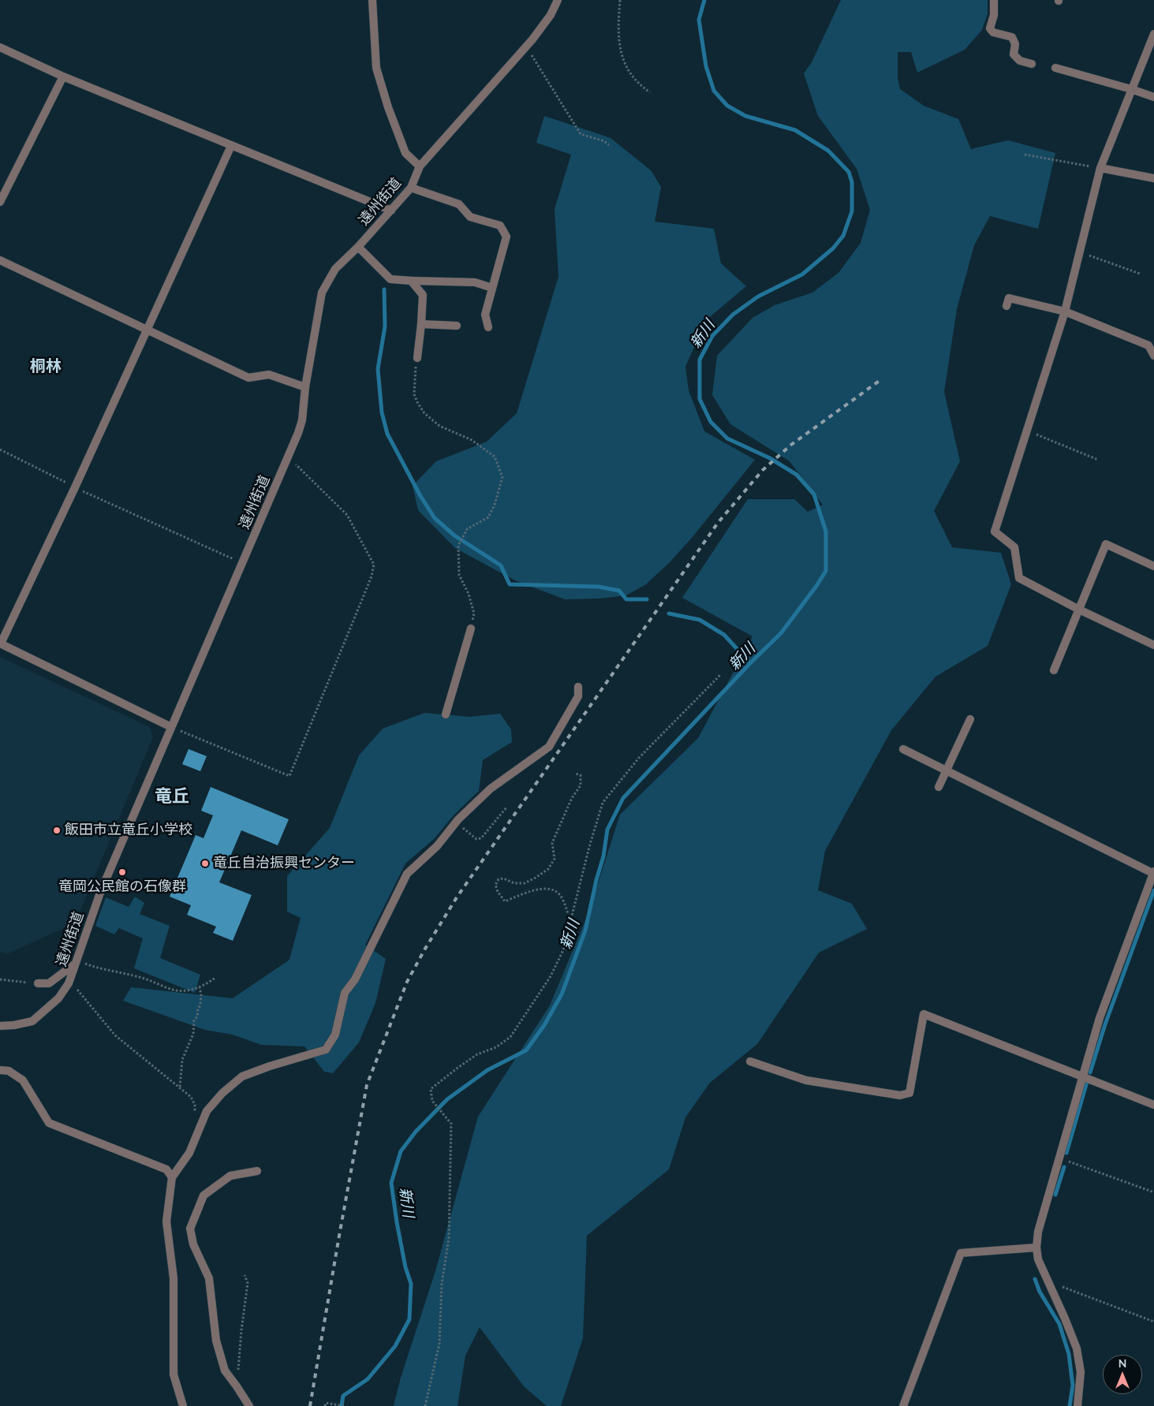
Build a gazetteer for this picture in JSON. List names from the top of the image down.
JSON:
{
  "streets": {
    "street": ["遠州街道"]
  },
  "districts": ["桐林", "竜丘"],
  "water": ["新川"],
  "places": ["飯田市立竜丘小学校", "竜丘自治振興センター", "竜岡公民館の石像群"],
  "north": "top"
}
